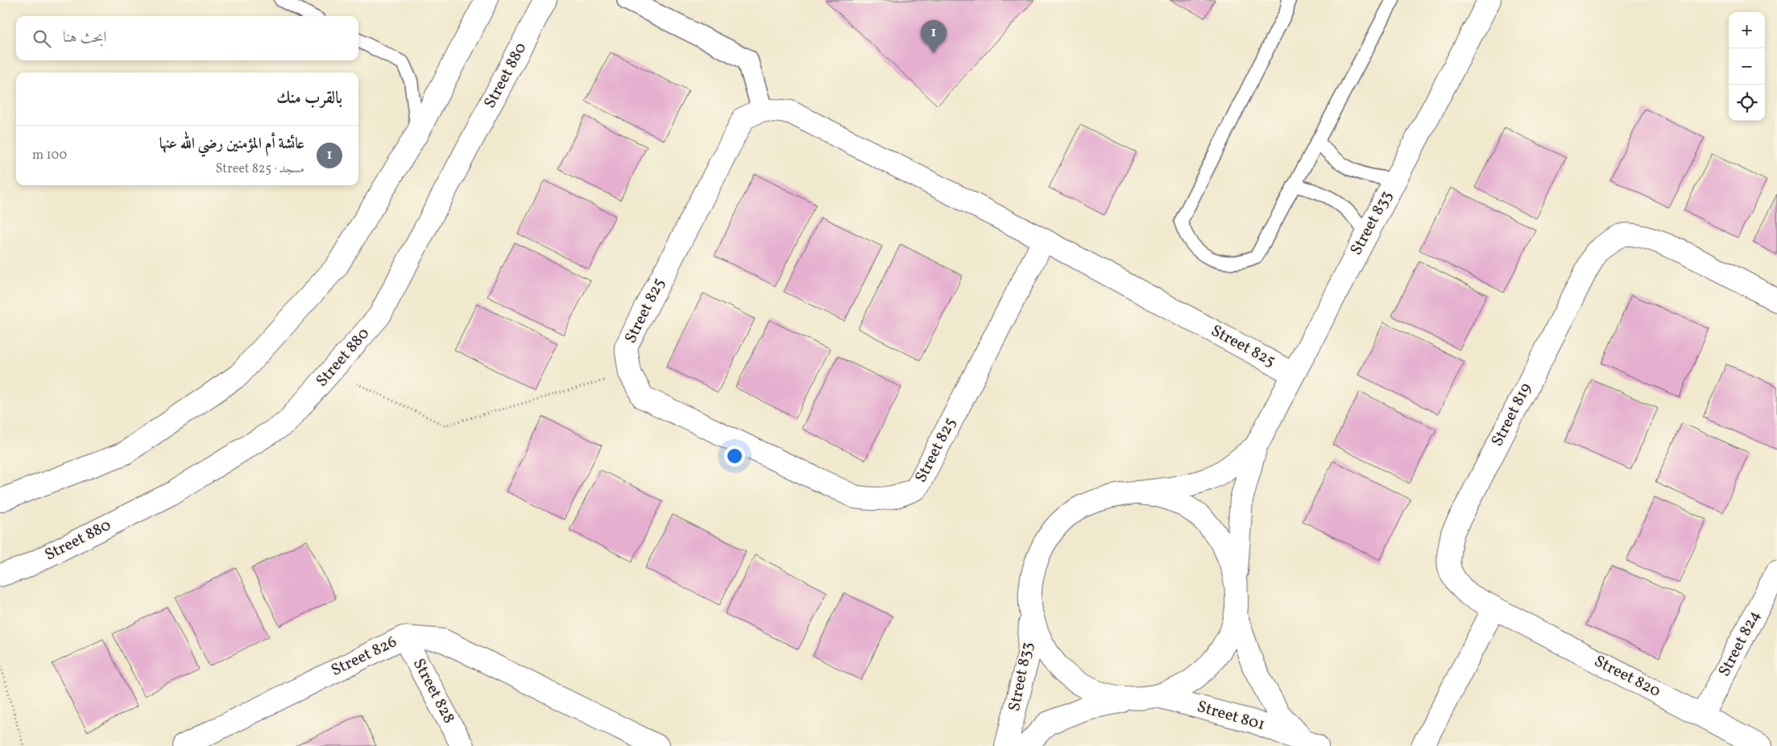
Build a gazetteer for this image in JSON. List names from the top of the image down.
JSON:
{
  "streets": {
    "street": [
      "Street 880",
      "Street 833",
      "Street 825",
      "Street 819",
      "Street 824",
      "Street 826",
      "Street 820",
      "Street 828",
      "Street 801"
    ]
  },
  "crossings": [
    ["Street 833", "Street 825"],
    ["Street 819", "Street 820"],
    ["Street 824", "Street 820"],
    ["Street 826", "Street 828"]
  ],
  "page": {
    "map_buttons": ["+", "−"],
    "search": "ابحث هنا",
    "pins": "1",
    "heading": "بالقرب منك",
    "list": [
      {
        "mark": "1",
        "name": "عائشة أم المؤمنين رضي الله عنها",
        "note": "مسجد · Street 825",
        "value": "100 m"
      }
    ]
  }
}
